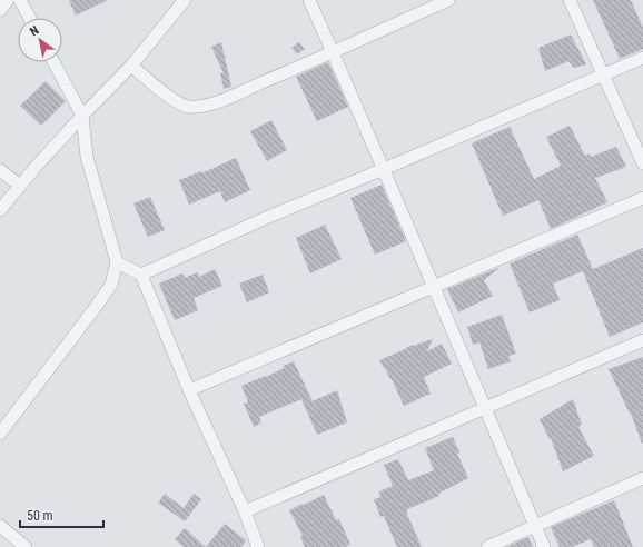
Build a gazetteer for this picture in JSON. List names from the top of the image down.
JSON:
{
  "scale_bar": "50 m",
  "north": "top left"
}
